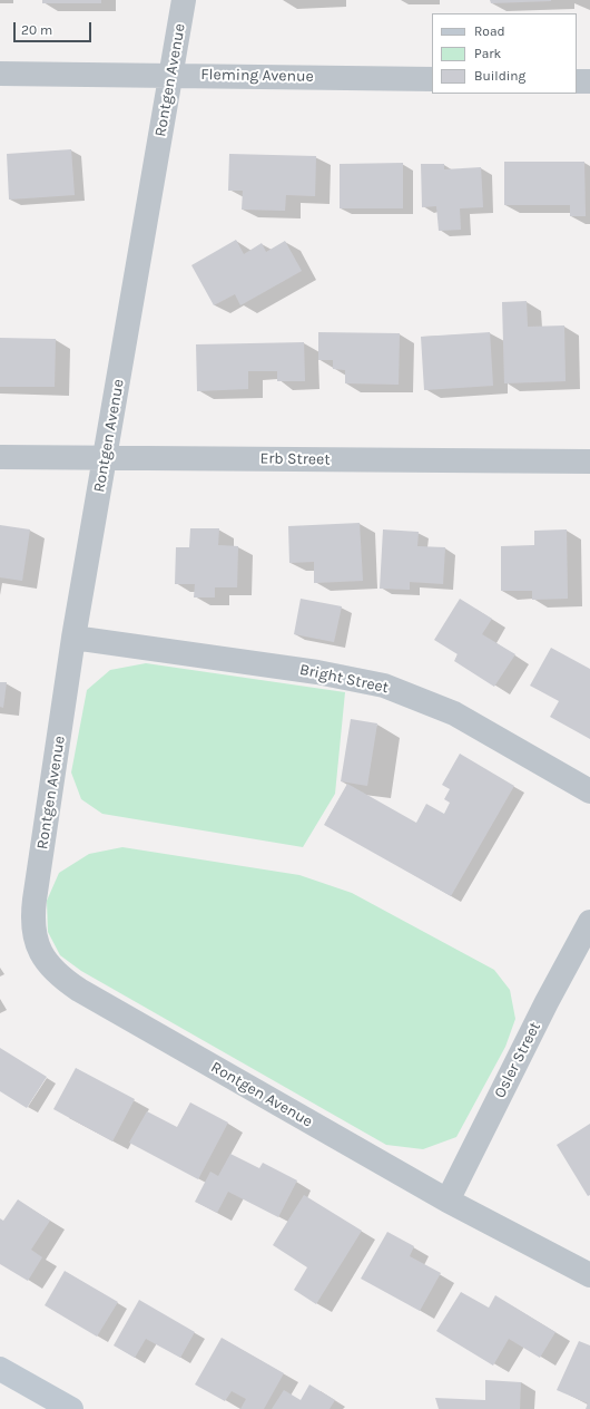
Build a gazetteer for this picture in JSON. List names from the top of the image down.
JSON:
{
  "streets": {
    "street": [
      "Fleming Avenue",
      "Rontgen Avenue",
      "Erb Street",
      "Bright Street",
      "Osler Street"
    ]
  },
  "crossings": [
    ["Fleming Avenue", "Rontgen Avenue"],
    ["Rontgen Avenue", "Erb Street"],
    ["Rontgen Avenue", "Bright Street"],
    ["Rontgen Avenue", "Osler Street"]
  ],
  "legend": ["Road", "Park", "Building"],
  "scale_bar": "20 m"
}
